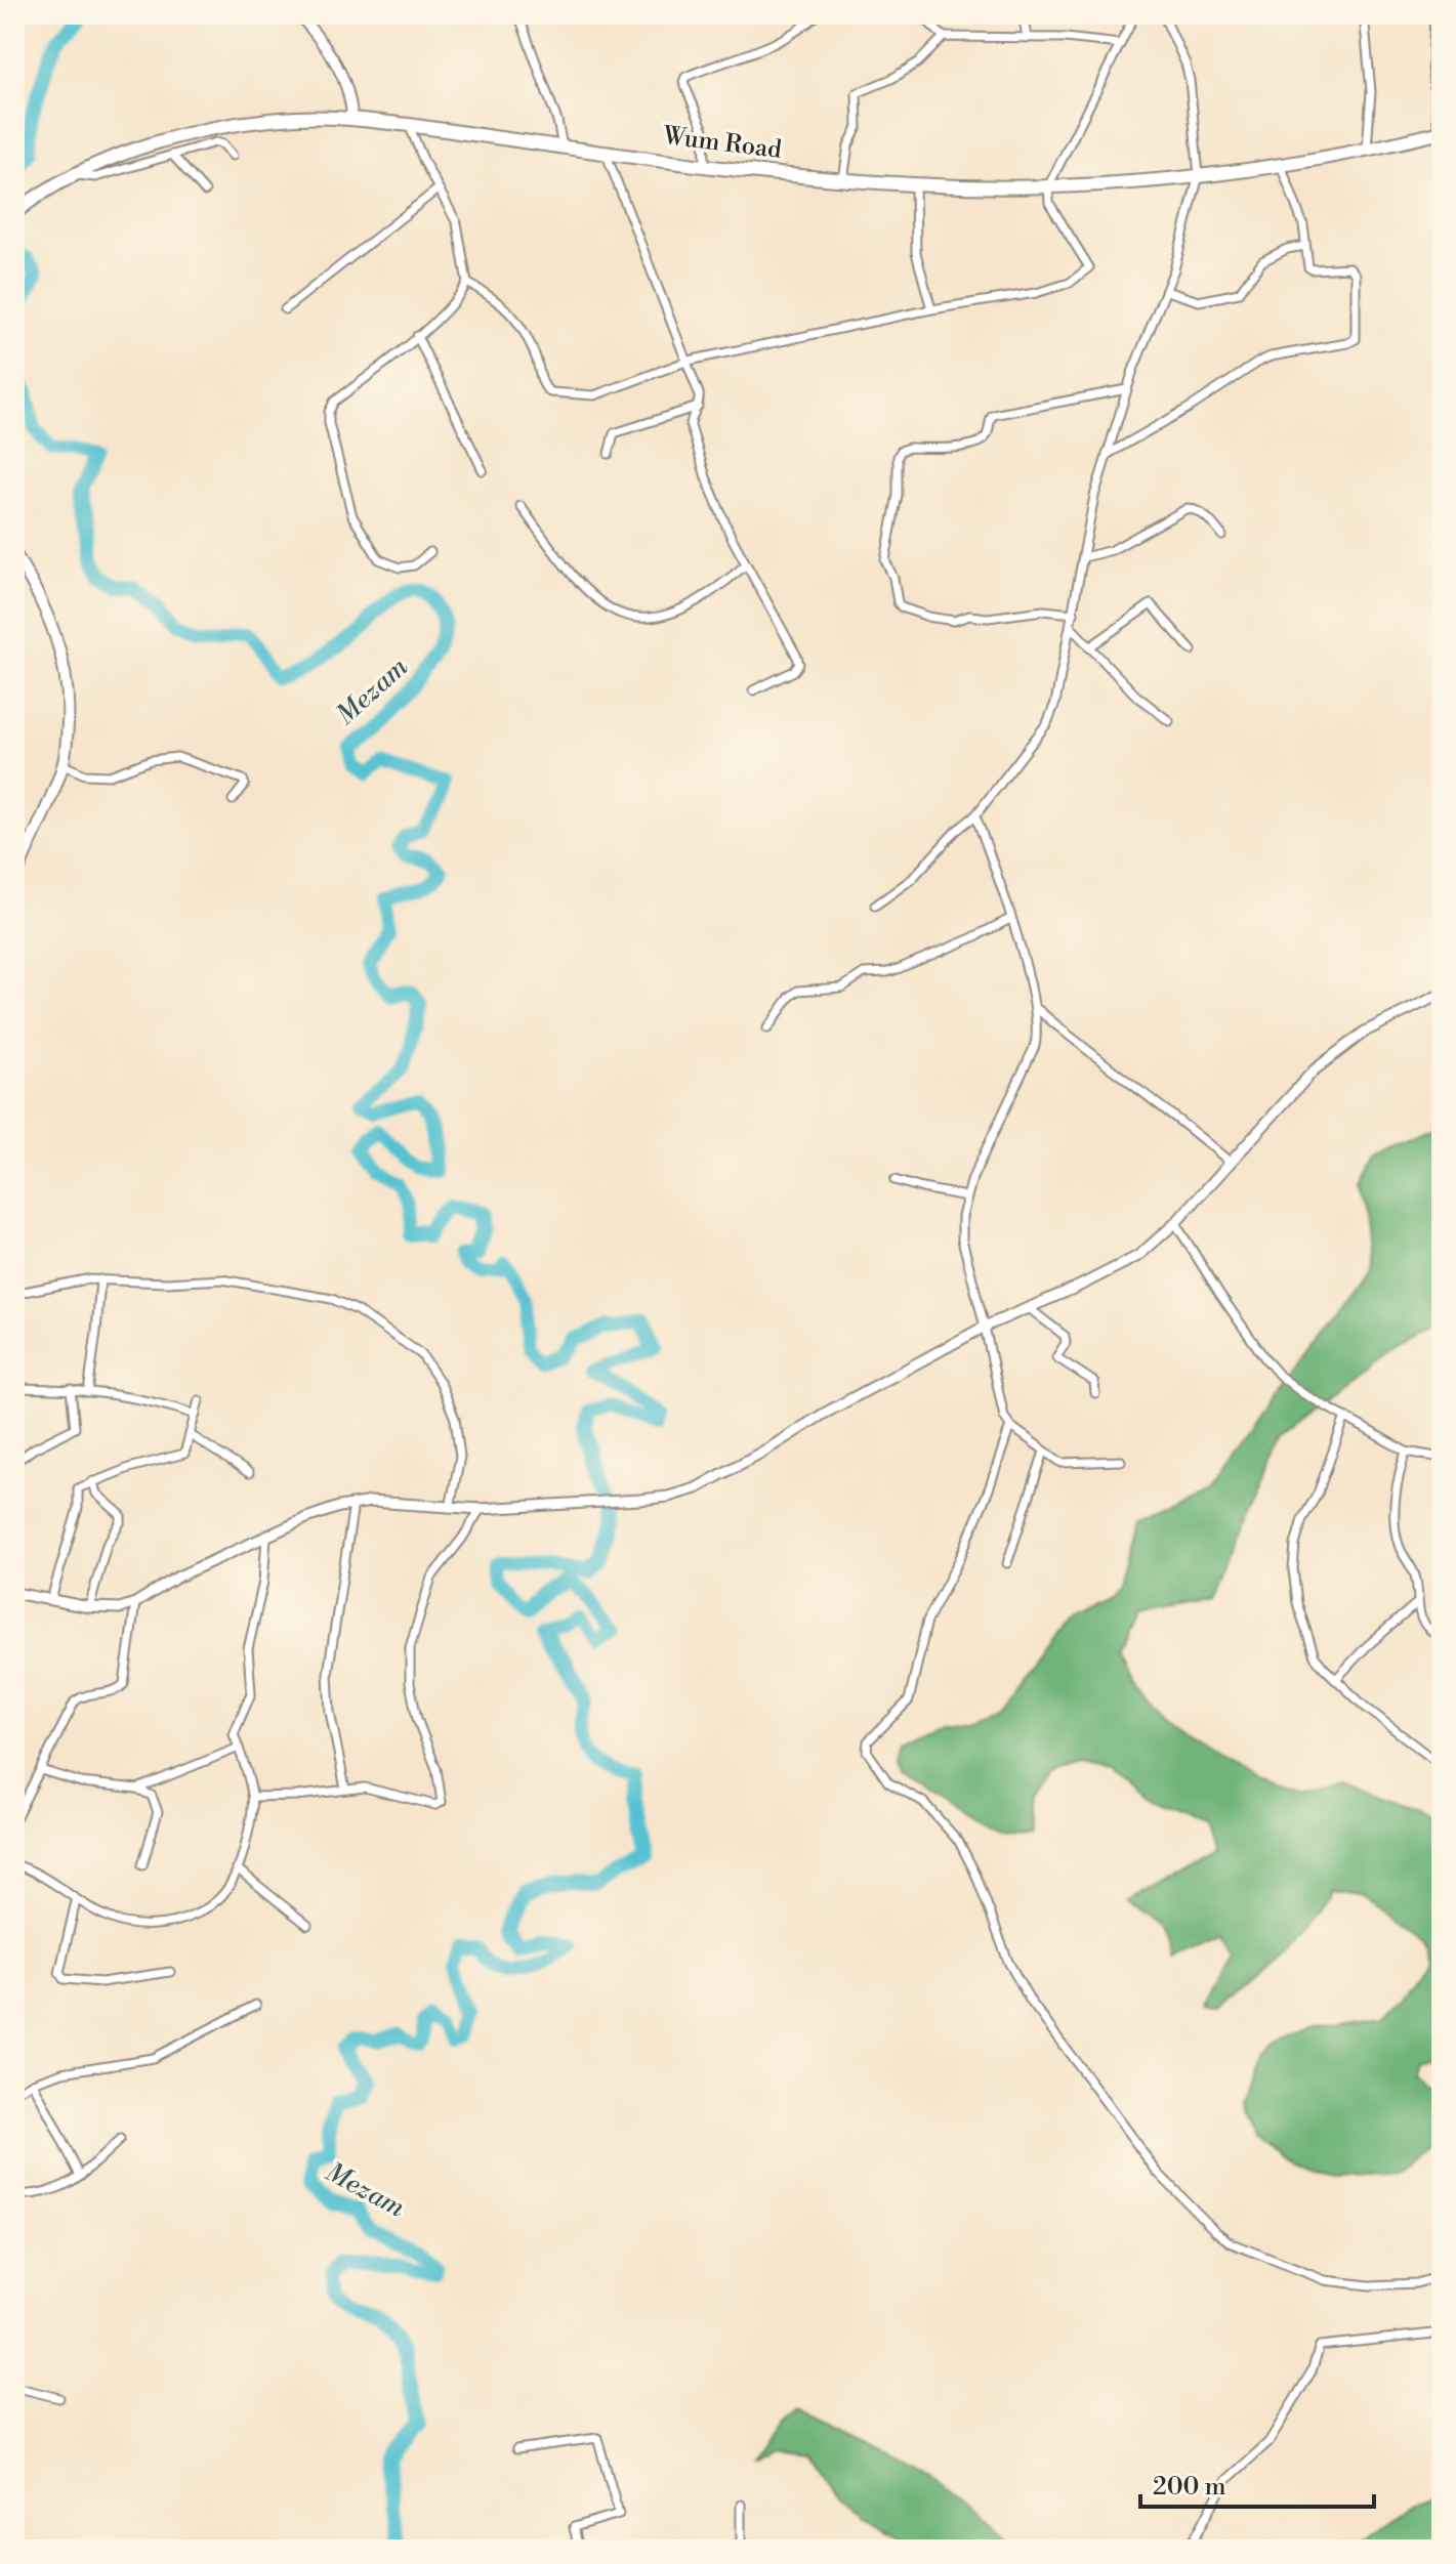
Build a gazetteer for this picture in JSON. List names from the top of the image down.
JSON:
{
  "streets": {
    "highway": ["Wum Road"]
  },
  "water": ["Mezam"],
  "scale_bar": "200 m"
}
